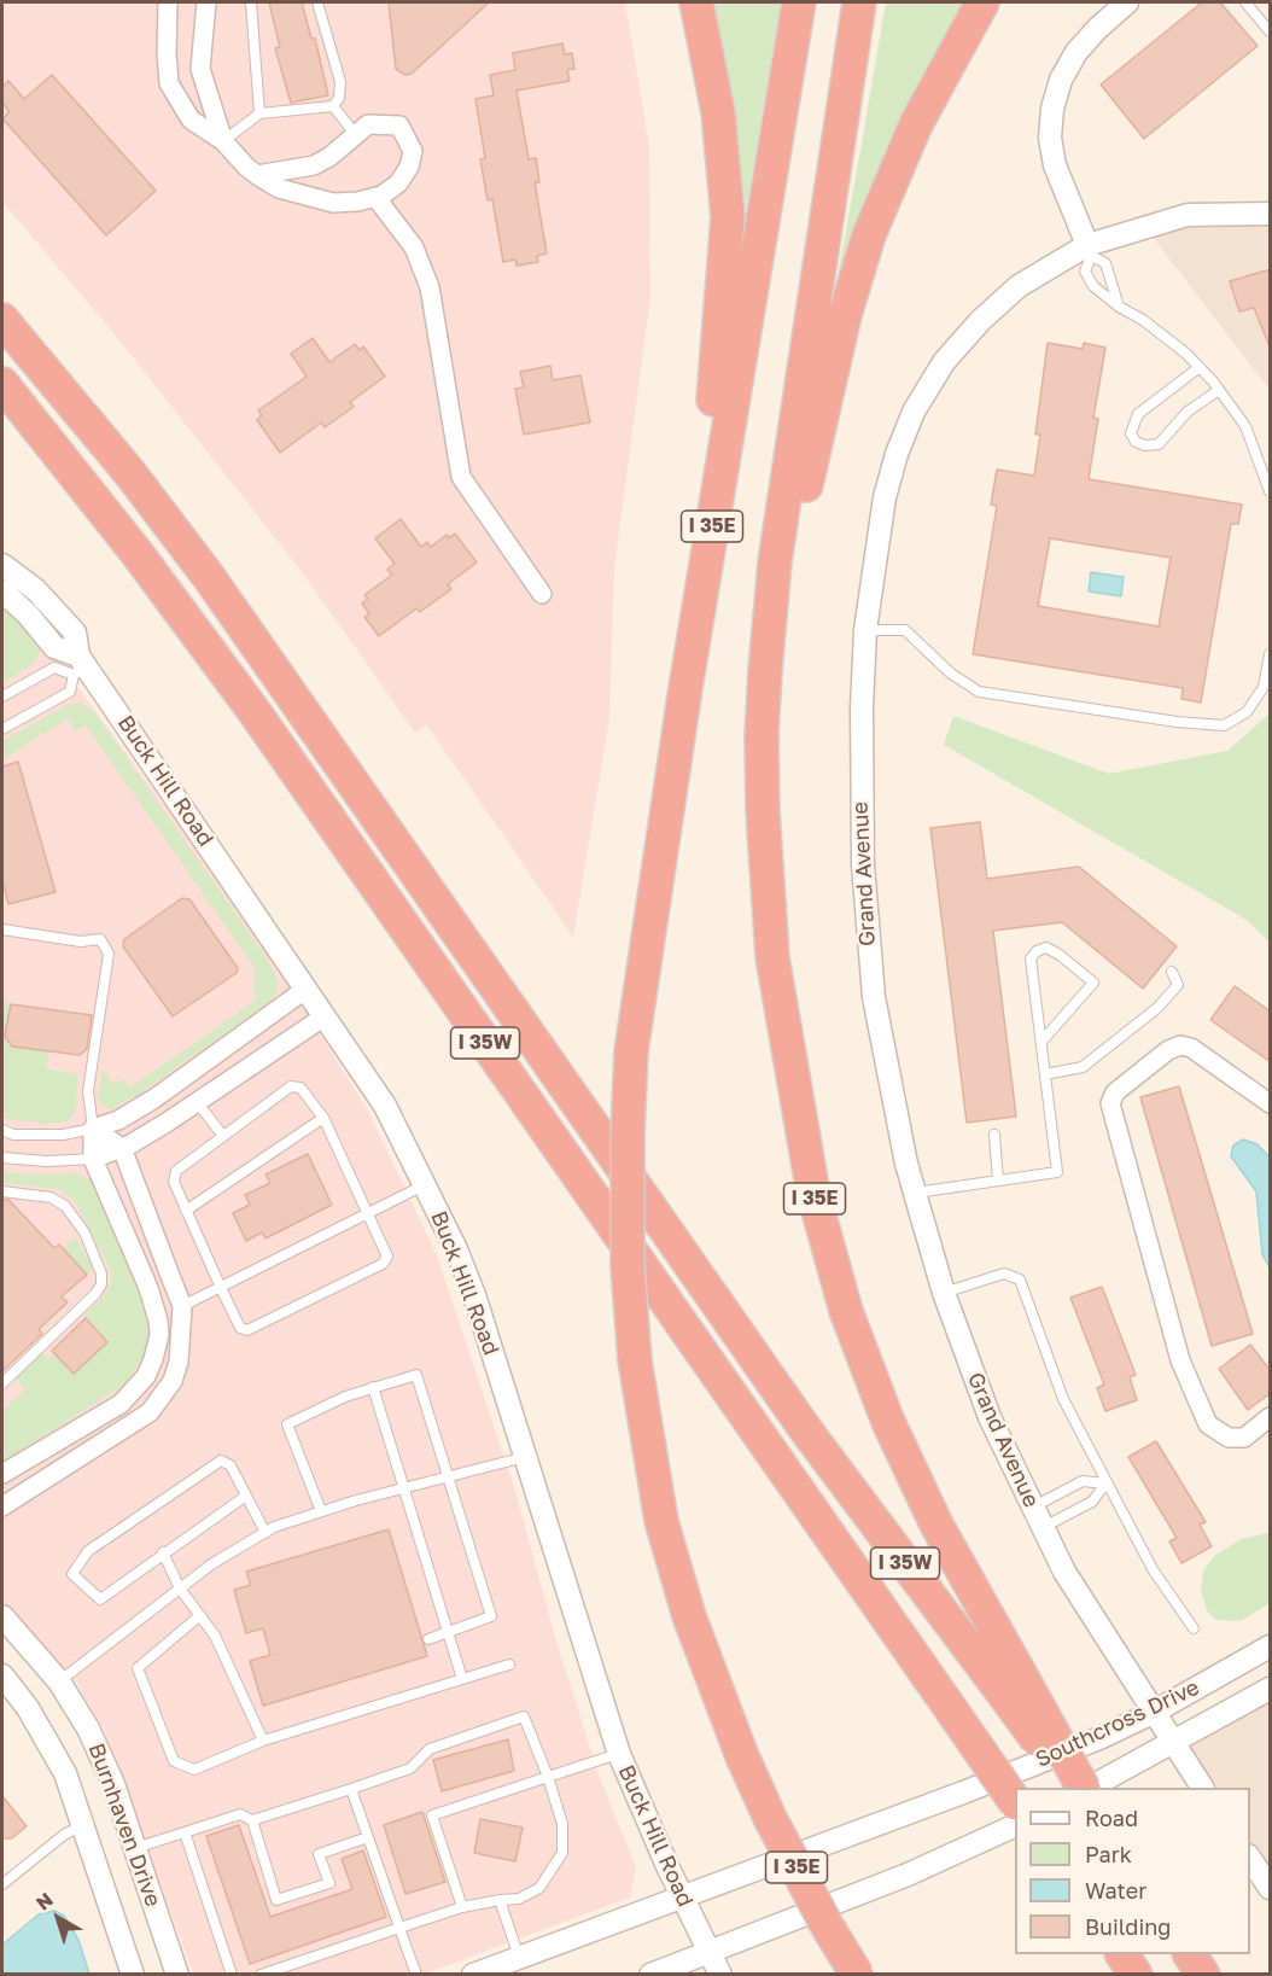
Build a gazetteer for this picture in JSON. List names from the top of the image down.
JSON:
{
  "streets": {
    "highway": ["I 35E", "I 35W"],
    "street": [
      "Buck Hill Road",
      "Grand Avenue",
      "Southcross Drive",
      "Burnhaven Drive"
    ]
  },
  "crossings": [
    ["I 35E", "I 35W"],
    ["Buck Hill Road", "Southcross Drive"],
    ["Grand Avenue", "Southcross Drive"]
  ],
  "legend": [
    "Road",
    "Park",
    "Water",
    "Building"
  ],
  "north": "top left"
}
